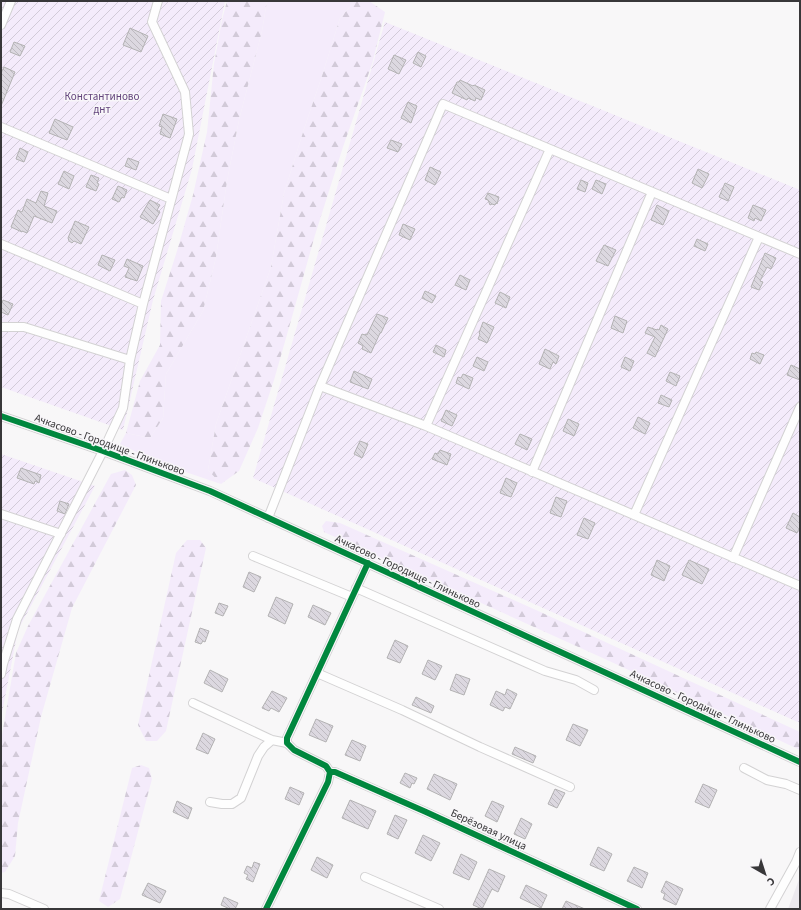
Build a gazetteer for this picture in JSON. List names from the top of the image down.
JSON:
{
  "streets": {
    "street": ["Ачкасово - Городище - Глиньково", "Берёзовая улица"]
  },
  "parks": ["Константиново днт"],
  "north": "bottom right"
}
